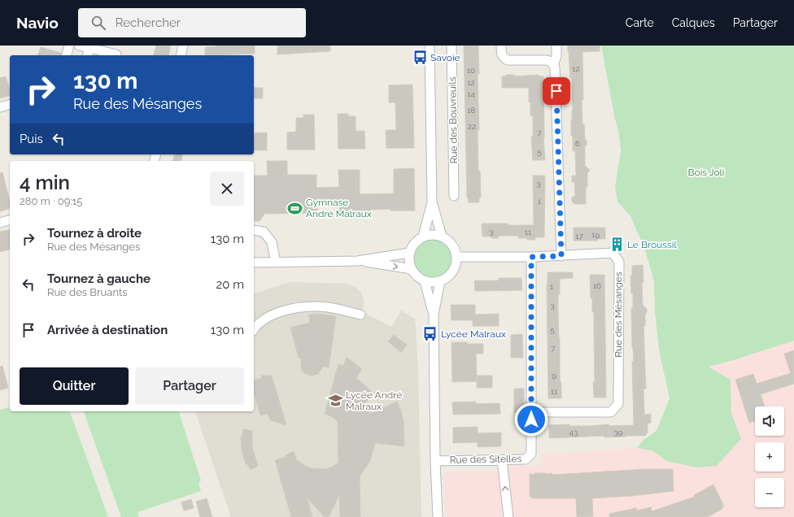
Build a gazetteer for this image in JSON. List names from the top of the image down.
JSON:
{
  "streets": {
    "street": ["Rue des Bouvreuils", "Rue des Mésanges", "Rue des Sitelles"]
  },
  "crossings": [
    ["Rue des Mésanges", "Rue des Sitelles"]
  ],
  "parks": ["Bois Joli"],
  "places": {
    "bus stop": ["Savoie", "Lycée Malraux"],
    "sports": ["Gymnase André Malraux"],
    "building": ["Le Broussil"],
    "school or university": ["Lycée André Malraux"]
  },
  "house_numbers": [
    "12",
    "10",
    "12",
    "14",
    "18",
    "22",
    "7",
    "6",
    "5",
    "3",
    "1",
    "3",
    "11",
    "19",
    "17",
    "16",
    "1",
    "3",
    "5",
    "7",
    "9",
    "11",
    "43",
    "39"
  ],
  "page": {
    "header": "Navio",
    "search": "Rechercher",
    "nav": ["Carte", "Calques", "Partager"],
    "turn": ["130 m", "Rue des Mésanges"],
    "then": "Puis",
    "heading": ["4 min", "280 m · 09:15"],
    "list": [
      {
        "name": "Tournez à droite",
        "note": "Rue des Mésanges",
        "value": "130 m"
      },
      {
        "name": "Tournez à gauche",
        "note": "Rue des Bruants",
        "value": "20 m"
      },
      {
        "name": "Arrivée à destination",
        "value": "130 m"
      }
    ],
    "buttons": ["Quitter", "Partager"],
    "map_buttons": ["+", "−"]
  }
}
